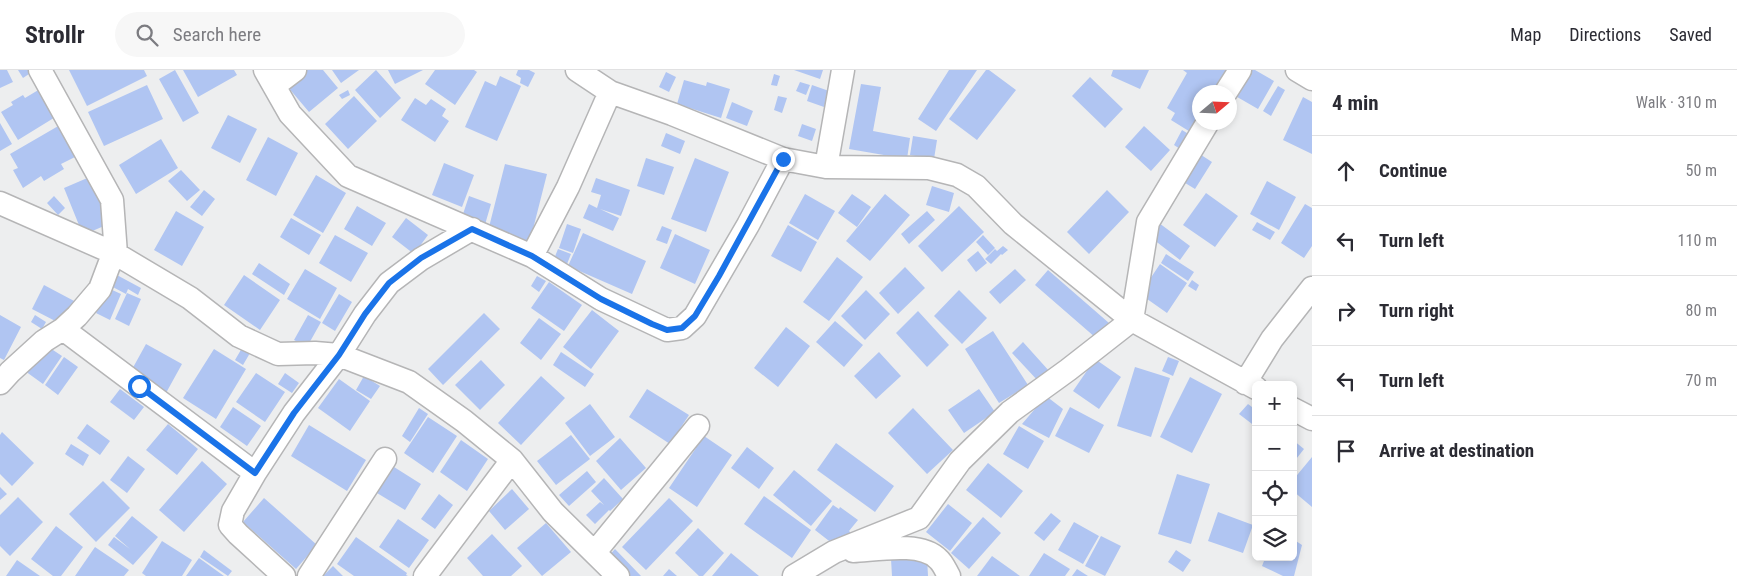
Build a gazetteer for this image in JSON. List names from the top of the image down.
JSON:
{
  "north": "right",
  "page": {
    "header": "Strollr",
    "search": "Search here",
    "nav": ["Map", "Directions", "Saved"],
    "heading": ["4 min", "Walk · 310 m"],
    "list": [
      ["Continue", "50 m"],
      ["Turn left", "110 m"],
      ["Turn right", "80 m"],
      ["Turn left", "70 m"],
      "Arrive at destination"
    ],
    "map_buttons": ["+", "−"]
  }
}
